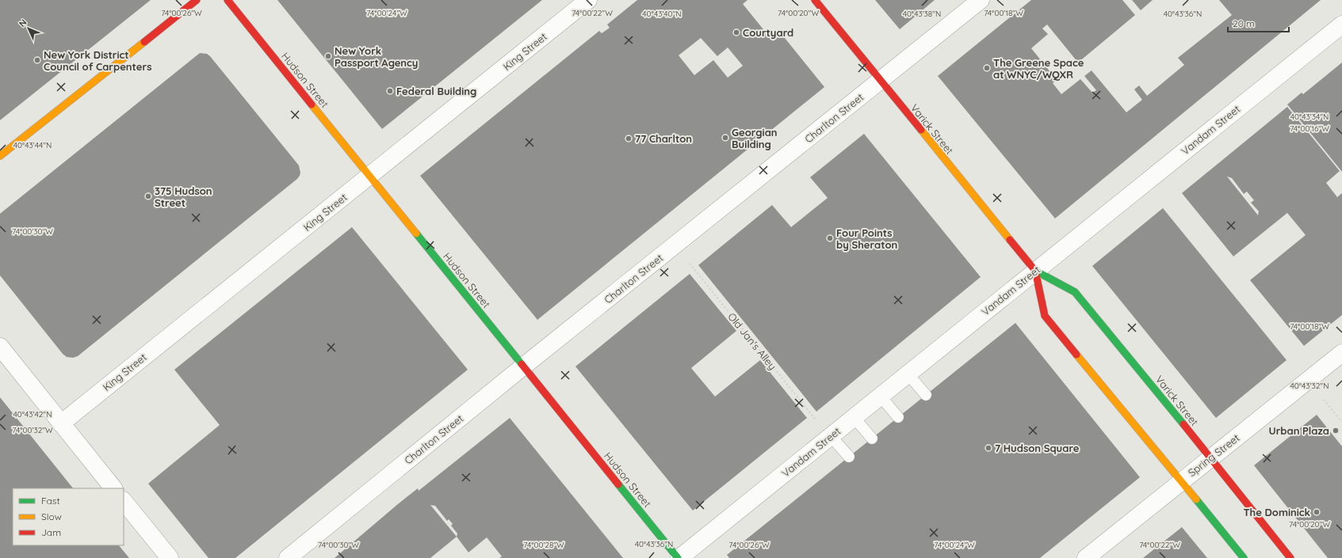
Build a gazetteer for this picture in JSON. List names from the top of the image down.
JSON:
{
  "streets": {
    "main road": ["Hudson Street", "Varick Street"],
    "street": [
      "King Street",
      "Charlton Street",
      "Vandam Street",
      "Spring Street"
    ],
    "path": ["Old Jan's Alley"]
  },
  "crossings": [
    ["King Street", "Hudson Street"],
    ["Hudson Street", "Charlton Street"],
    ["Hudson Street", "Vandam Street"],
    ["Charlton Street", "Varick Street"],
    ["Varick Street", "Vandam Street"],
    ["Varick Street", "Spring Street"]
  ],
  "places": [
    "Courtyard",
    "New York Passport Agency",
    "New York District Council of Carpenters",
    "The Greene Space at WNYC/WQXR",
    "Federal Building",
    "Georgian Building",
    "77 Charlton",
    "375 Hudson Street",
    "Four Points by Sheraton",
    "Urban Plaza",
    "7 Hudson Square",
    "The Dominick"
  ],
  "legend": ["Fast", "Slow", "Jam"],
  "scale_bar": "20 m",
  "north": "top left",
  "coordinates": [
    "74°00'26\"W",
    "74°00'24\"W",
    "74°00'22\"W",
    "74°00'20\"W",
    "74°00'18\"W",
    "40°43'40\"N",
    "40°43'38\"N",
    "40°43'36\"N",
    "40°43'34\"N",
    "74°00'16\"W",
    "40°43'44\"N",
    "74°00'30\"W",
    "40°43'32\"N",
    "40°43'42\"N",
    "74°00'32\"W",
    "74°00'28\"W"
  ]
}
